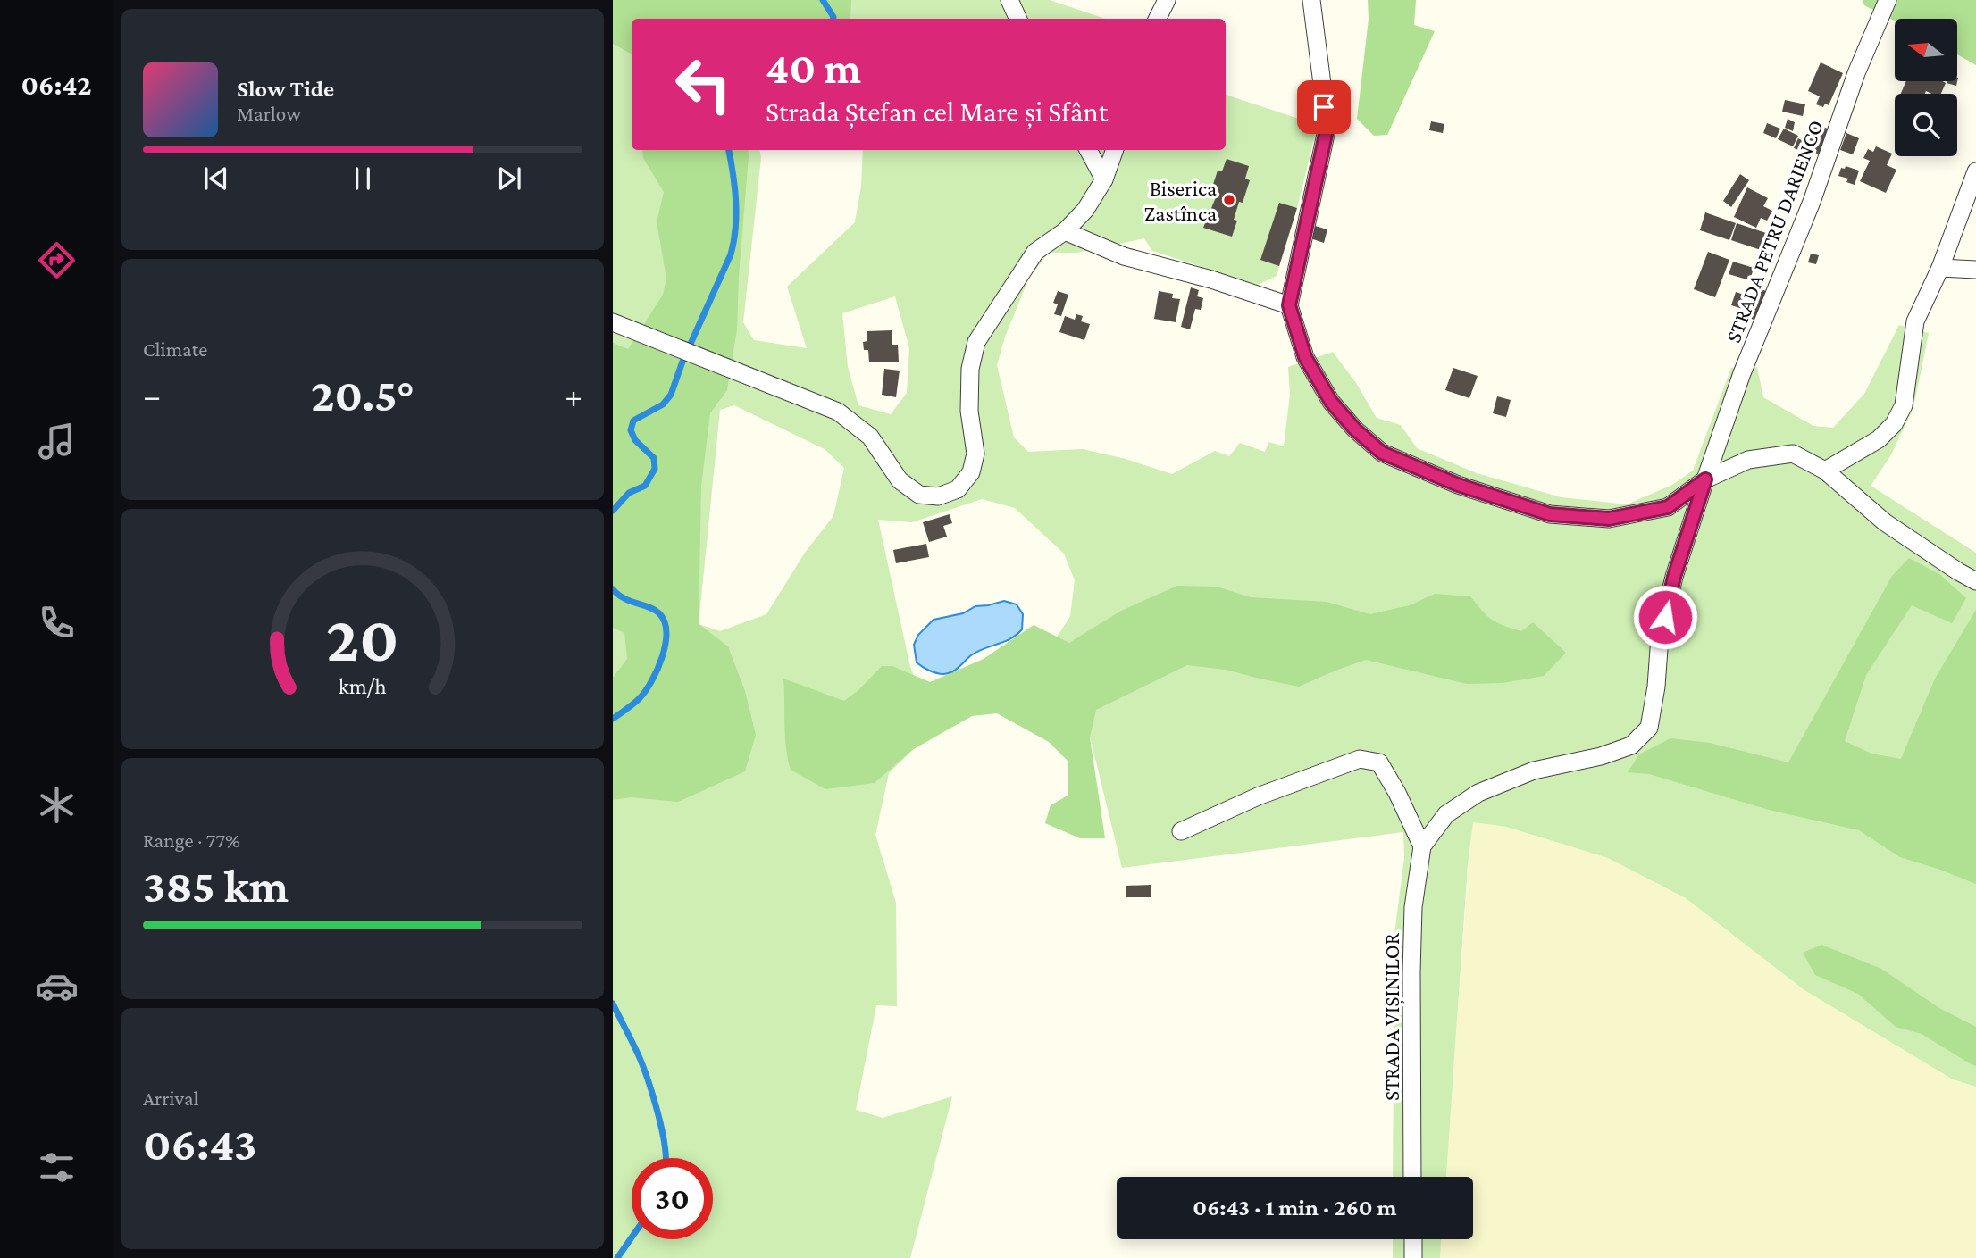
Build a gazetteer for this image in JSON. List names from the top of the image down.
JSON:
{
  "streets": {
    "street": ["STRADA PETRU DARIENCO", "STRADA VIȘINILOR"]
  },
  "crossings": [
    ["STRADA PETRU DARIENCO", "STRADA VIȘINILOR"]
  ],
  "places": ["Biserica Zastînca"],
  "north": "left",
  "page": {
    "tabs": "06:42",
    "turn": ["40 m", "Strada Ștefan cel Mare și Sfânt"],
    "song": ["Slow Tide", "Marlow"],
    "tile": [
      "Climate",
      ["Range · 77%", "385 km"],
      ["Arrival", "06:43"]
    ],
    "heat": ["−", "20.5°", "+"],
    "limit": "30",
    "trip": "06:43 · 1 min · 260 m",
    "gauge": ["20", "km/h"]
  }
}
